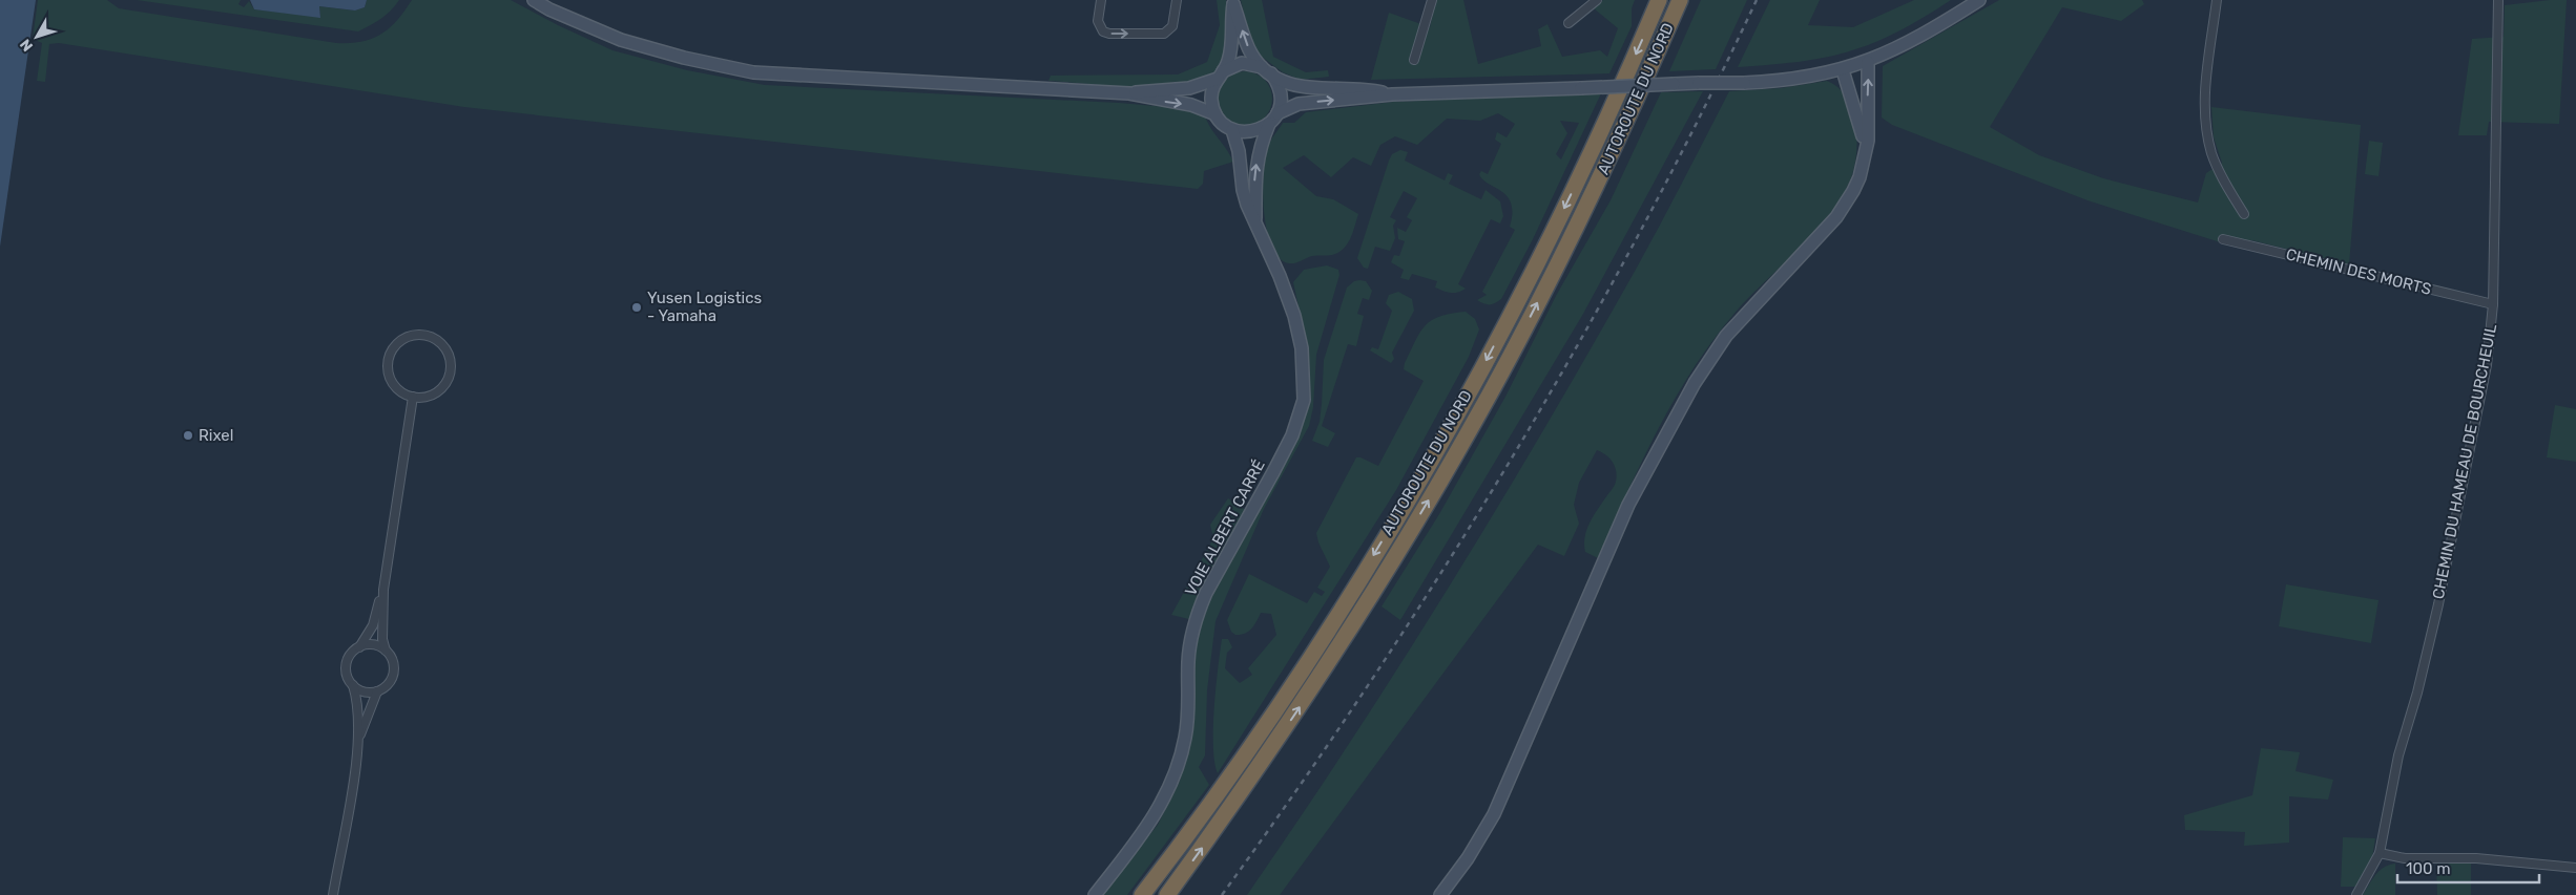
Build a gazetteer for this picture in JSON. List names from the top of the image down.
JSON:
{
  "streets": {
    "highway": ["AUTOROUTE DU NORD"],
    "street": ["CHEMIN DES MORTS", "CHEMIN DU HAMEAU DE BOURCHEUIL", "VOIE ALBERT CARRÉ"]
  },
  "crossings": [
    ["CHEMIN DES MORTS", "CHEMIN DU HAMEAU DE BOURCHEUIL"]
  ],
  "places": ["Yusen Logistics - Yamaha", "Rixel"],
  "scale_bar": "100 m",
  "north": "bottom left"
}
